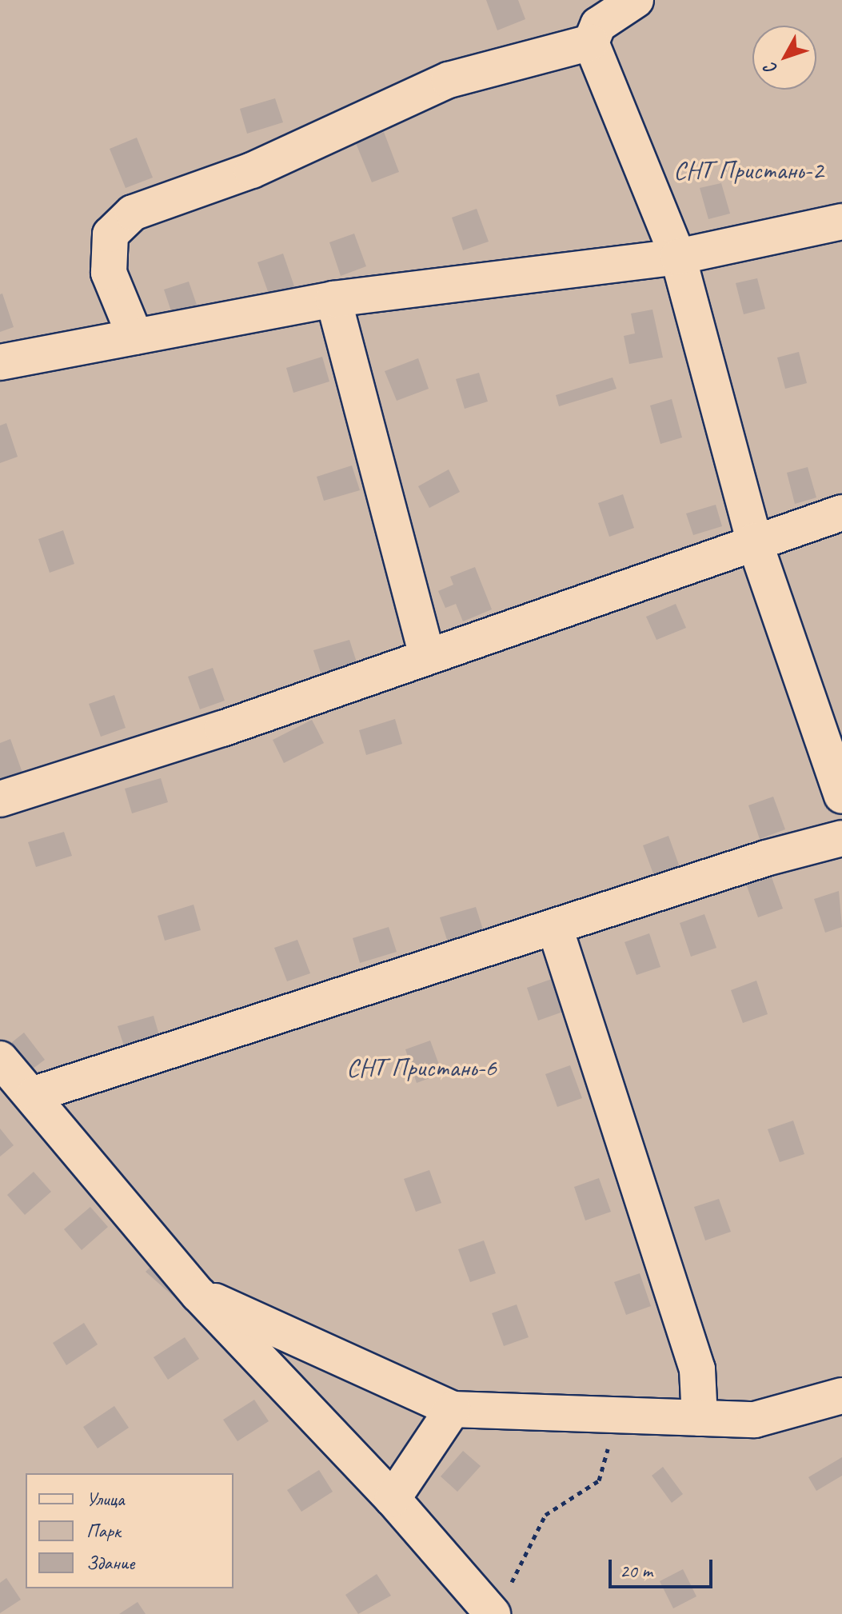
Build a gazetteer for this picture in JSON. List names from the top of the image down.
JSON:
{
  "parks": ["СНТ Пристань-2", "СНТ Пристань-6"],
  "legend": ["Улица", "Парк", "Здание"],
  "scale_bar": "20 m",
  "north": "bottom left"
}
